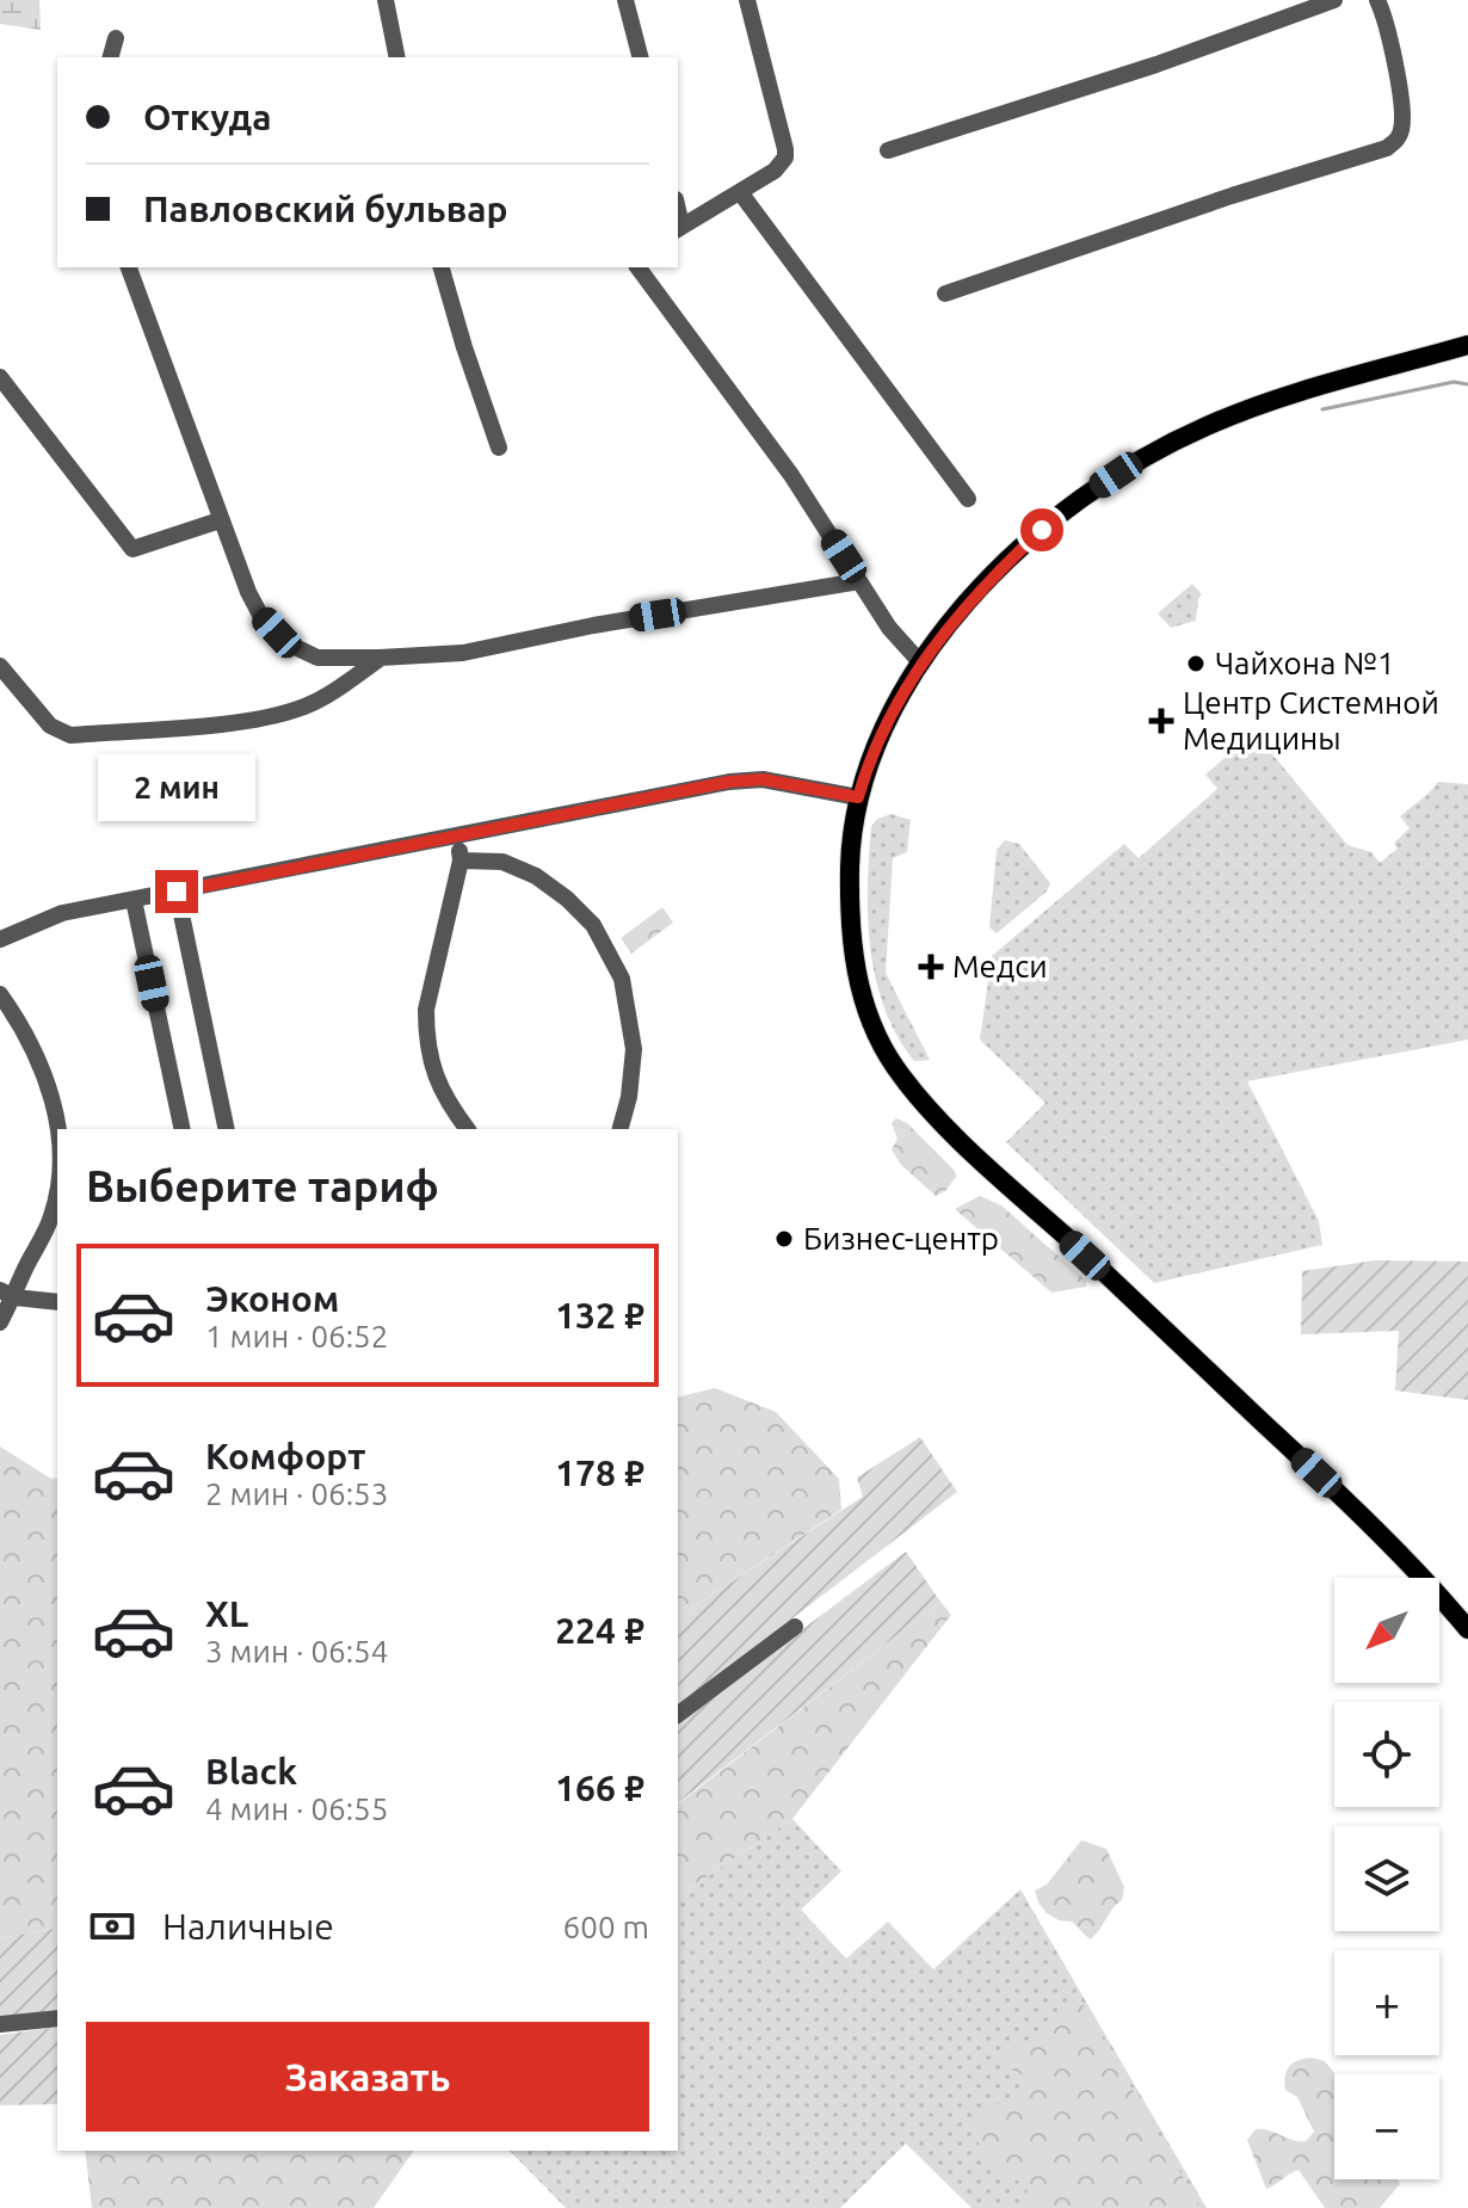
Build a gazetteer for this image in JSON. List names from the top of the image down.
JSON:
{
  "places": {
    "other": ["Чайхона №1", "Бизнес-центр"],
    "health": ["Центр Системной Медицины", "Медси"]
  },
  "north": "bottom left",
  "page": {
    "banner": ["Откуда", "Павловский бульвар"],
    "bubble": "2 мин",
    "heading": "Выберите тариф",
    "list": [
      {
        "name": "Эконом",
        "note": "1 мин · 06:52",
        "value": "132 ₽"
      },
      {
        "name": "Комфорт",
        "note": "2 мин · 06:53",
        "value": "178 ₽"
      },
      {
        "name": "XL",
        "note": "3 мин · 06:54",
        "value": "224 ₽"
      },
      {
        "name": "Black",
        "note": "4 мин · 06:55",
        "value": "166 ₽"
      }
    ],
    "map_buttons": ["+", "−"],
    "pay": ["Наличные", "600 m"],
    "buttons": "Заказать"
  }
}
